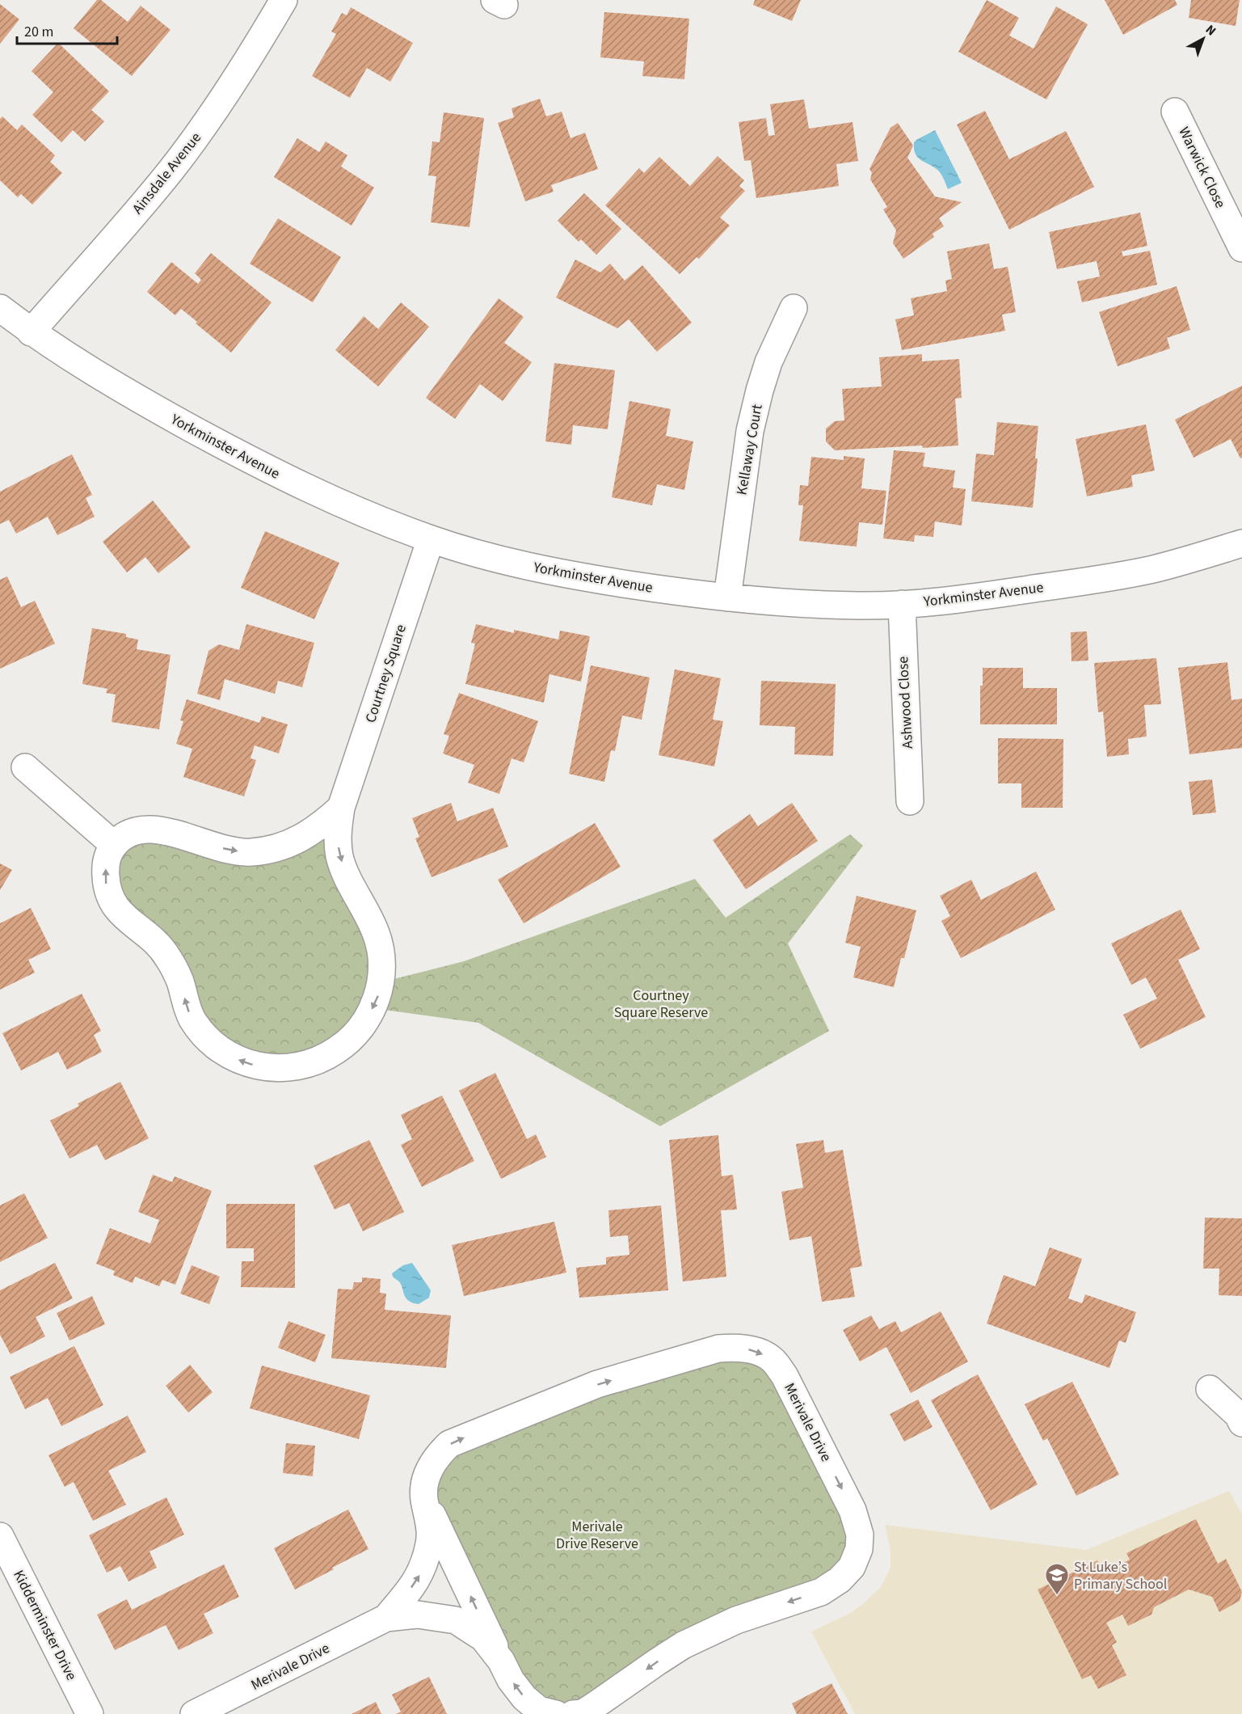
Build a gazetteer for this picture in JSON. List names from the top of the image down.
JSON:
{
  "streets": {
    "street": [
      "Warwick Close",
      "Ainsdale Avenue",
      "Yorkminster Avenue",
      "Kellaway Court",
      "Courtney Square",
      "Ashwood Close",
      "Merivale Drive",
      "Kidderminster Drive"
    ]
  },
  "crossings": [
    ["Ainsdale Avenue", "Yorkminster Avenue"],
    ["Yorkminster Avenue", "Kellaway Court"],
    ["Yorkminster Avenue", "Courtney Square"],
    ["Yorkminster Avenue", "Ashwood Close"]
  ],
  "parks": ["Courtney Square Reserve", "Merivale Drive Reserve"],
  "places": {
    "school or university": ["St Luke’s Primary School"]
  },
  "scale_bar": "20 m",
  "north": "top right"
}
